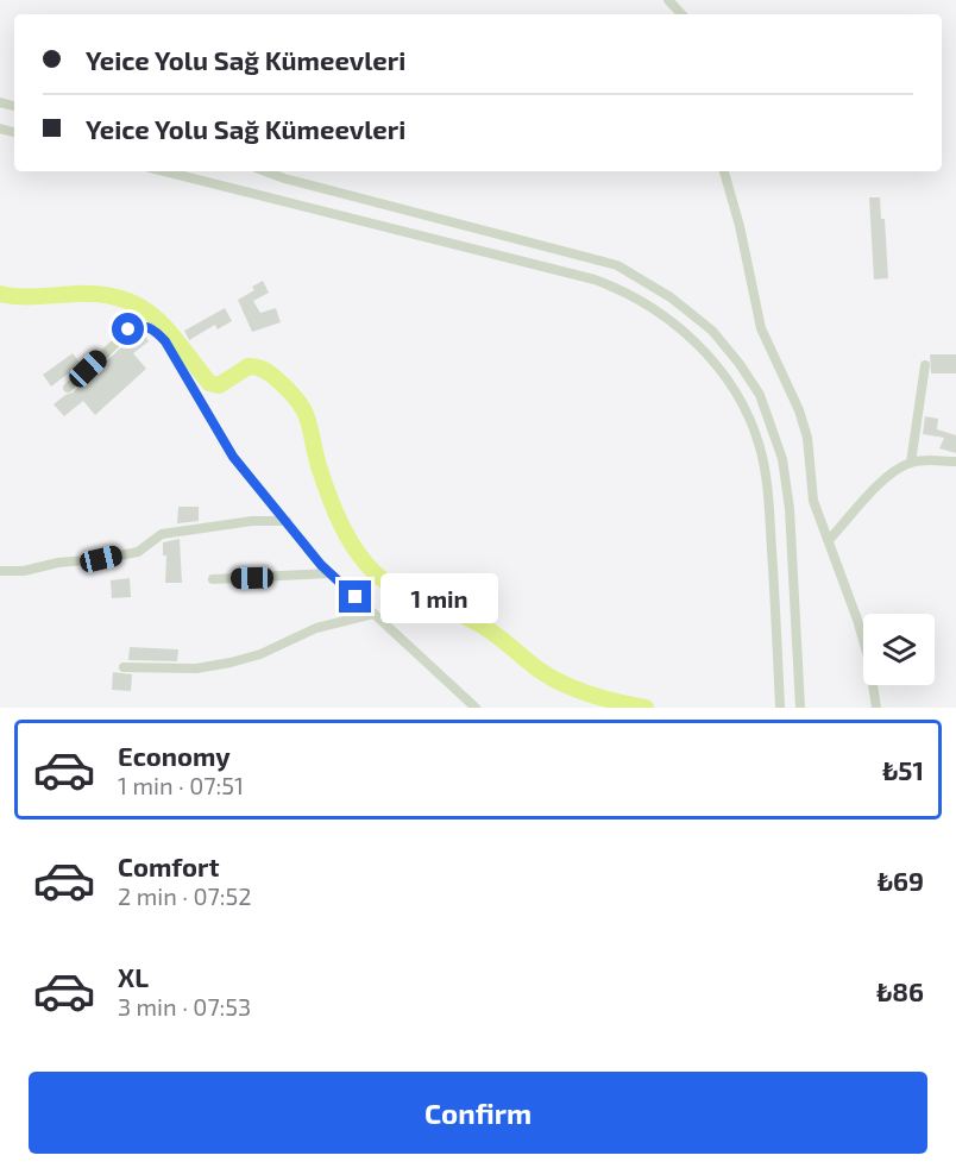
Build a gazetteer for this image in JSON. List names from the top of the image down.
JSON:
{
  "page": {
    "banner": ["Yeice Yolu Sağ Kümeevleri", "Yeice Yolu Sağ Kümeevleri"],
    "bubble": "1 min",
    "list": [
      {
        "name": "Economy",
        "note": "1 min · 07:51",
        "value": "₺51"
      },
      {
        "name": "Comfort",
        "note": "2 min · 07:52",
        "value": "₺69"
      },
      {
        "name": "XL",
        "note": "3 min · 07:53",
        "value": "₺86"
      }
    ],
    "buttons": "Confirm"
  }
}
